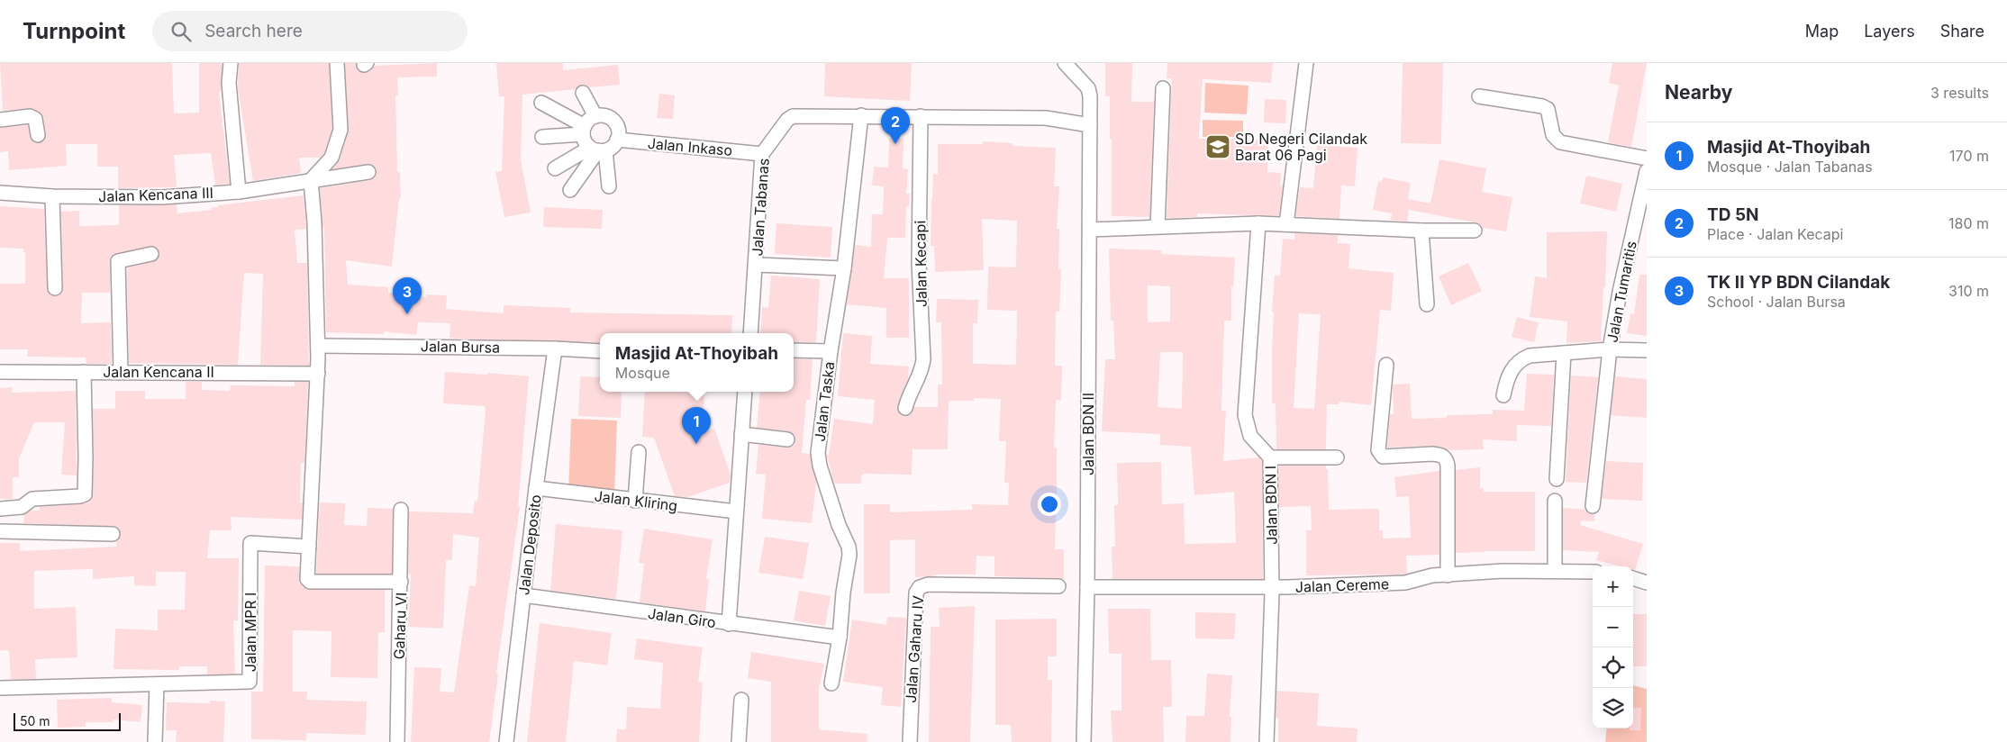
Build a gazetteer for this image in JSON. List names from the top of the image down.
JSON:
{
  "streets": {
    "street": [
      "Jalan Inkaso",
      "Jalan Kencana III",
      "Jalan Tabanas",
      "Jalan Kecapi",
      "Jalan Tumaritis",
      "Jalan Bursa",
      "Jalan Kencana II",
      "Jalan Taska",
      "Jalan BDN II",
      "Jalan Kliring",
      "Jalan BDN I",
      "Jalan Deposito",
      "Jalan Cereme",
      "Jalan Giro",
      "Gaharu VI",
      "Jalan MPR I",
      "Jalan Gaharu IV"
    ]
  },
  "crossings": [
    ["Jalan Inkaso", "Jalan Tabanas"],
    ["Jalan Tabanas", "Jalan Kecapi"],
    ["Jalan Tabanas", "Jalan Taska"],
    ["Jalan Tabanas", "Jalan BDN II"],
    ["Jalan Bursa", "Jalan Deposito"],
    ["Jalan Taska", "Jalan Giro"],
    ["Jalan BDN II", "Jalan Cereme"],
    ["Jalan Kliring", "Jalan Deposito"],
    ["Jalan BDN I", "Jalan Cereme"],
    ["Jalan Deposito", "Jalan Giro"]
  ],
  "places": {
    "school or university": ["SD Negeri Cilandak Barat 06 Pagi"]
  },
  "scale_bar": "50 m",
  "page": {
    "header": "Turnpoint",
    "search": "Search here",
    "nav": ["Map", "Layers", "Share"],
    "heading": ["Nearby", "3 results"],
    "pins": ["2", "3", "1"],
    "list": [
      {
        "mark": "1",
        "name": "Masjid At-Thoyibah",
        "note": "Mosque · Jalan Tabanas",
        "value": "170 m"
      },
      {
        "mark": "2",
        "name": "TD 5N",
        "note": "Place · Jalan Kecapi",
        "value": "180 m"
      },
      {
        "mark": "3",
        "name": "TK II YP BDN Cilandak",
        "note": "School · Jalan Bursa",
        "value": "310 m"
      }
    ],
    "popup": ["Masjid At-Thoyibah", "Mosque"],
    "map_buttons": ["+", "−"],
    "scale": "50 m"
  }
}
